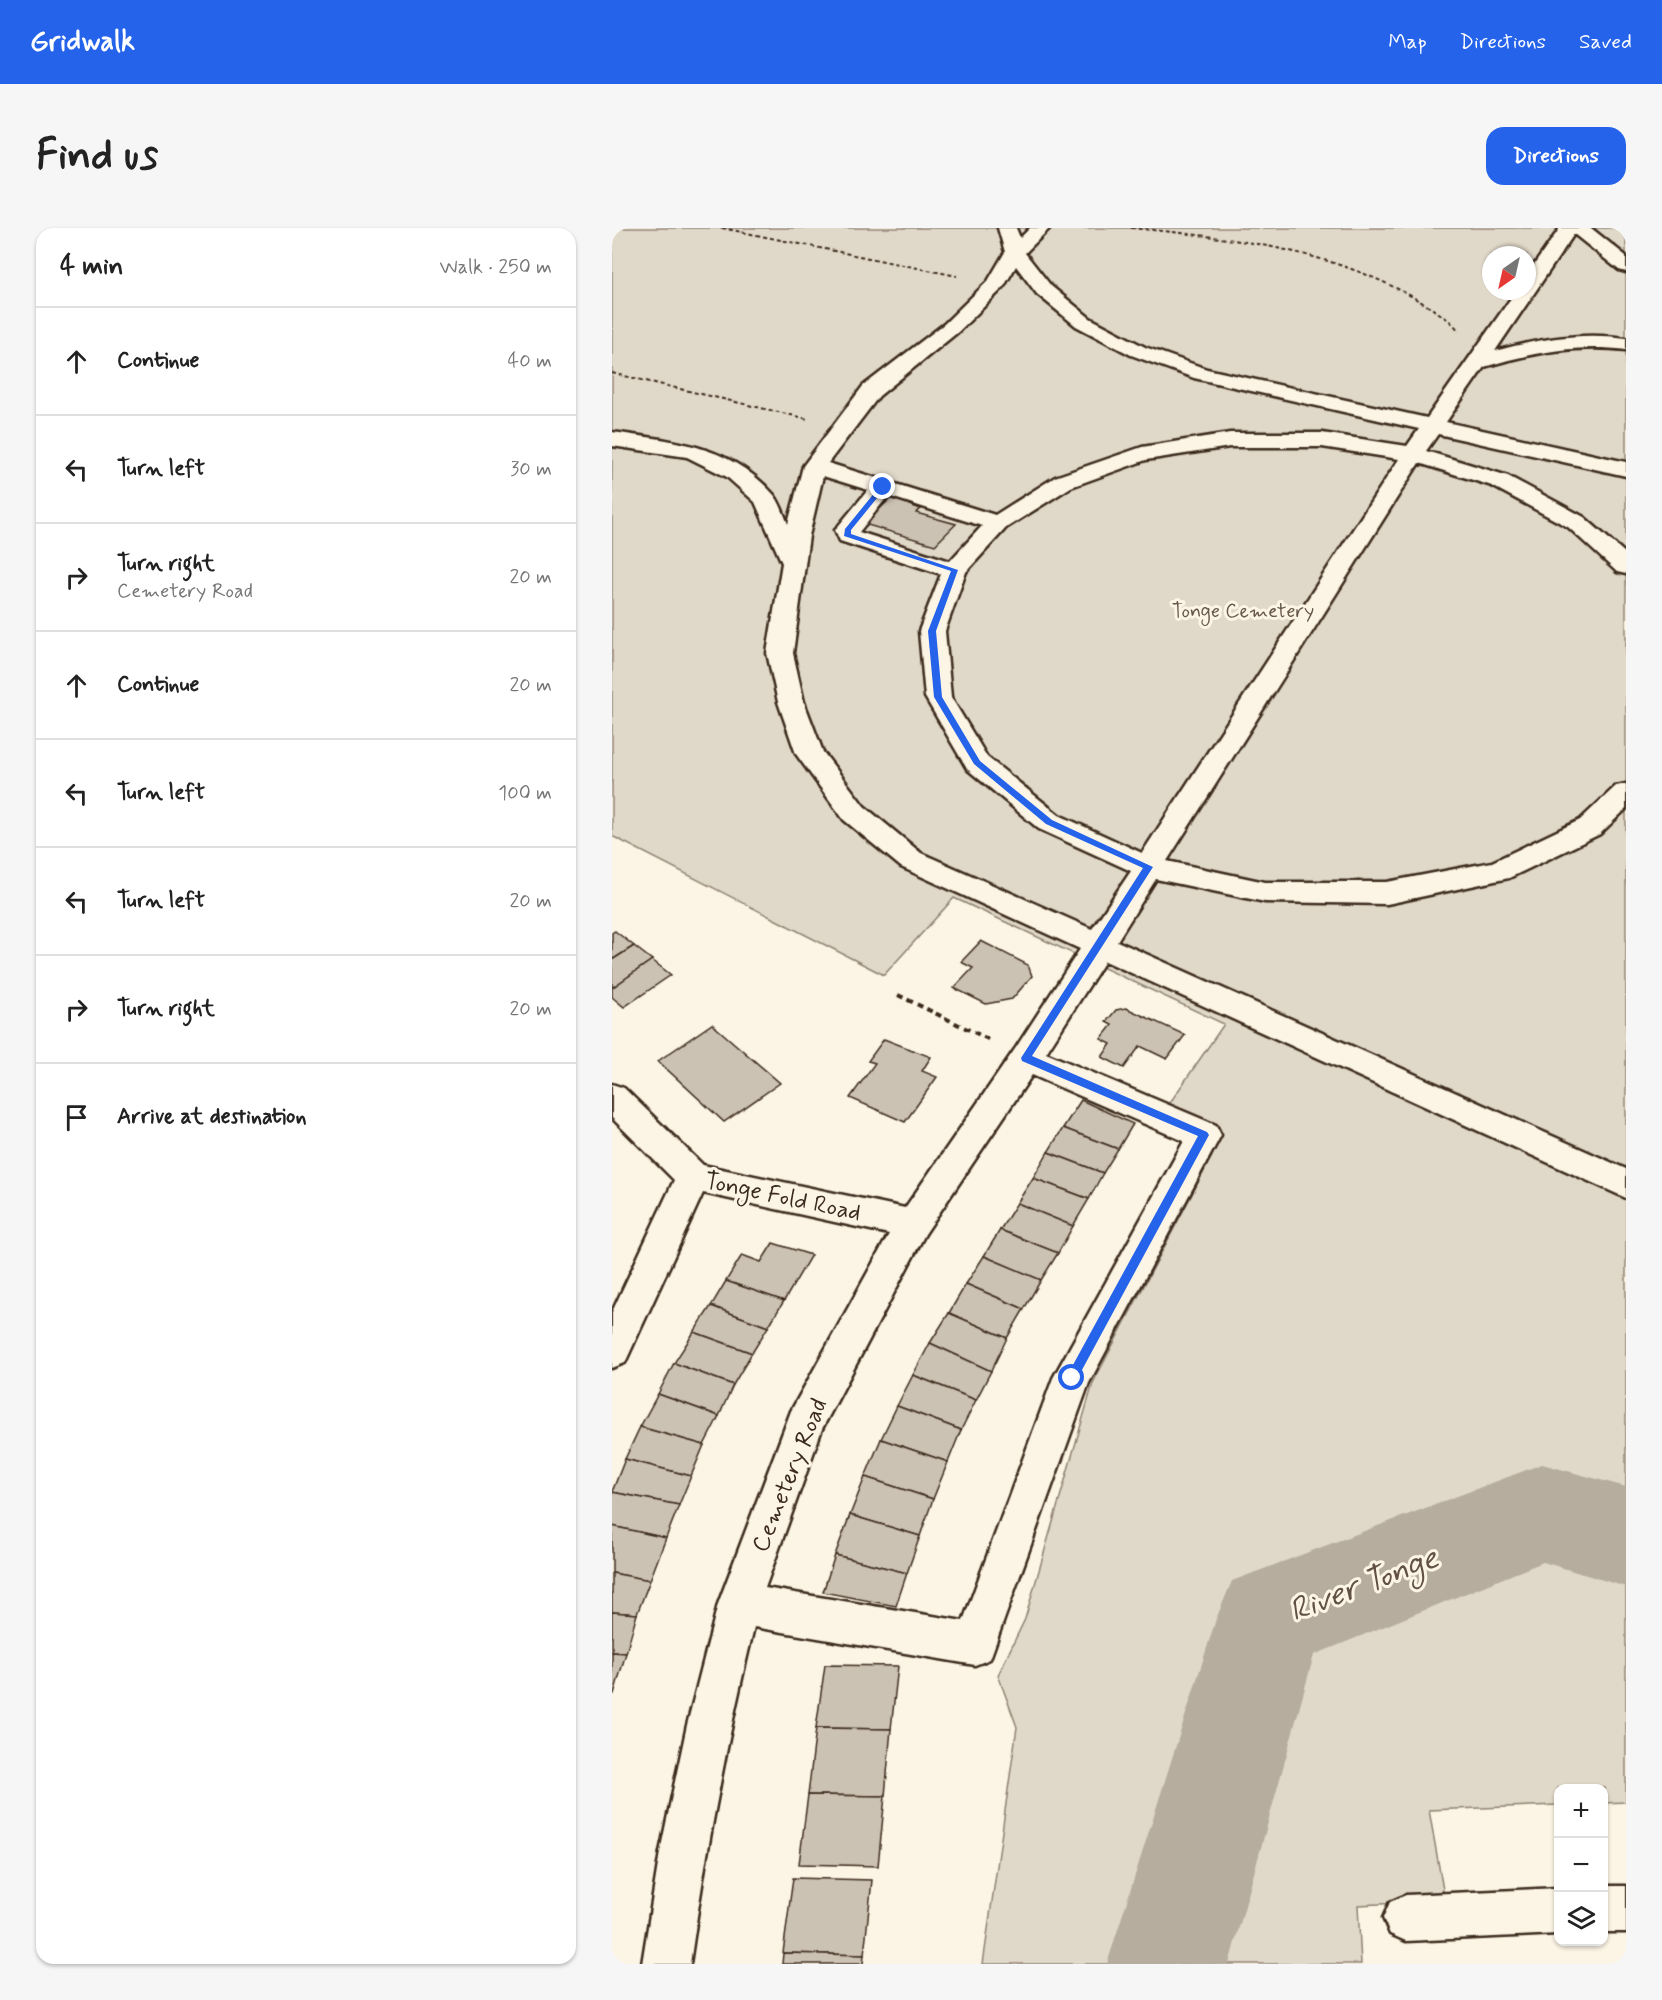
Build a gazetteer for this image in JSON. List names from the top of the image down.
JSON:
{
  "streets": {
    "street": ["Tonge Fold Road", "Cemetery Road"]
  },
  "crossings": [
    ["Tonge Fold Road", "Cemetery Road"]
  ],
  "water": ["River Tonge"],
  "parks": ["Tonge Cemetery"],
  "north": "bottom left",
  "page": {
    "header": "Gridwalk",
    "nav": ["Map", "Directions", "Saved"],
    "buttons": "Directions",
    "title": "Find us",
    "heading": ["4 min", "Walk · 250 m"],
    "list": [
      ["Continue", "40 m"],
      ["Turn left", "30 m"],
      ["Turn right", "Cemetery Road", "20 m"],
      ["Continue", "20 m"],
      ["Turn left", "100 m"],
      ["Turn left", "20 m"],
      ["Turn right", "20 m"],
      "Arrive at destination"
    ],
    "map_buttons": ["+", "−"]
  }
}
